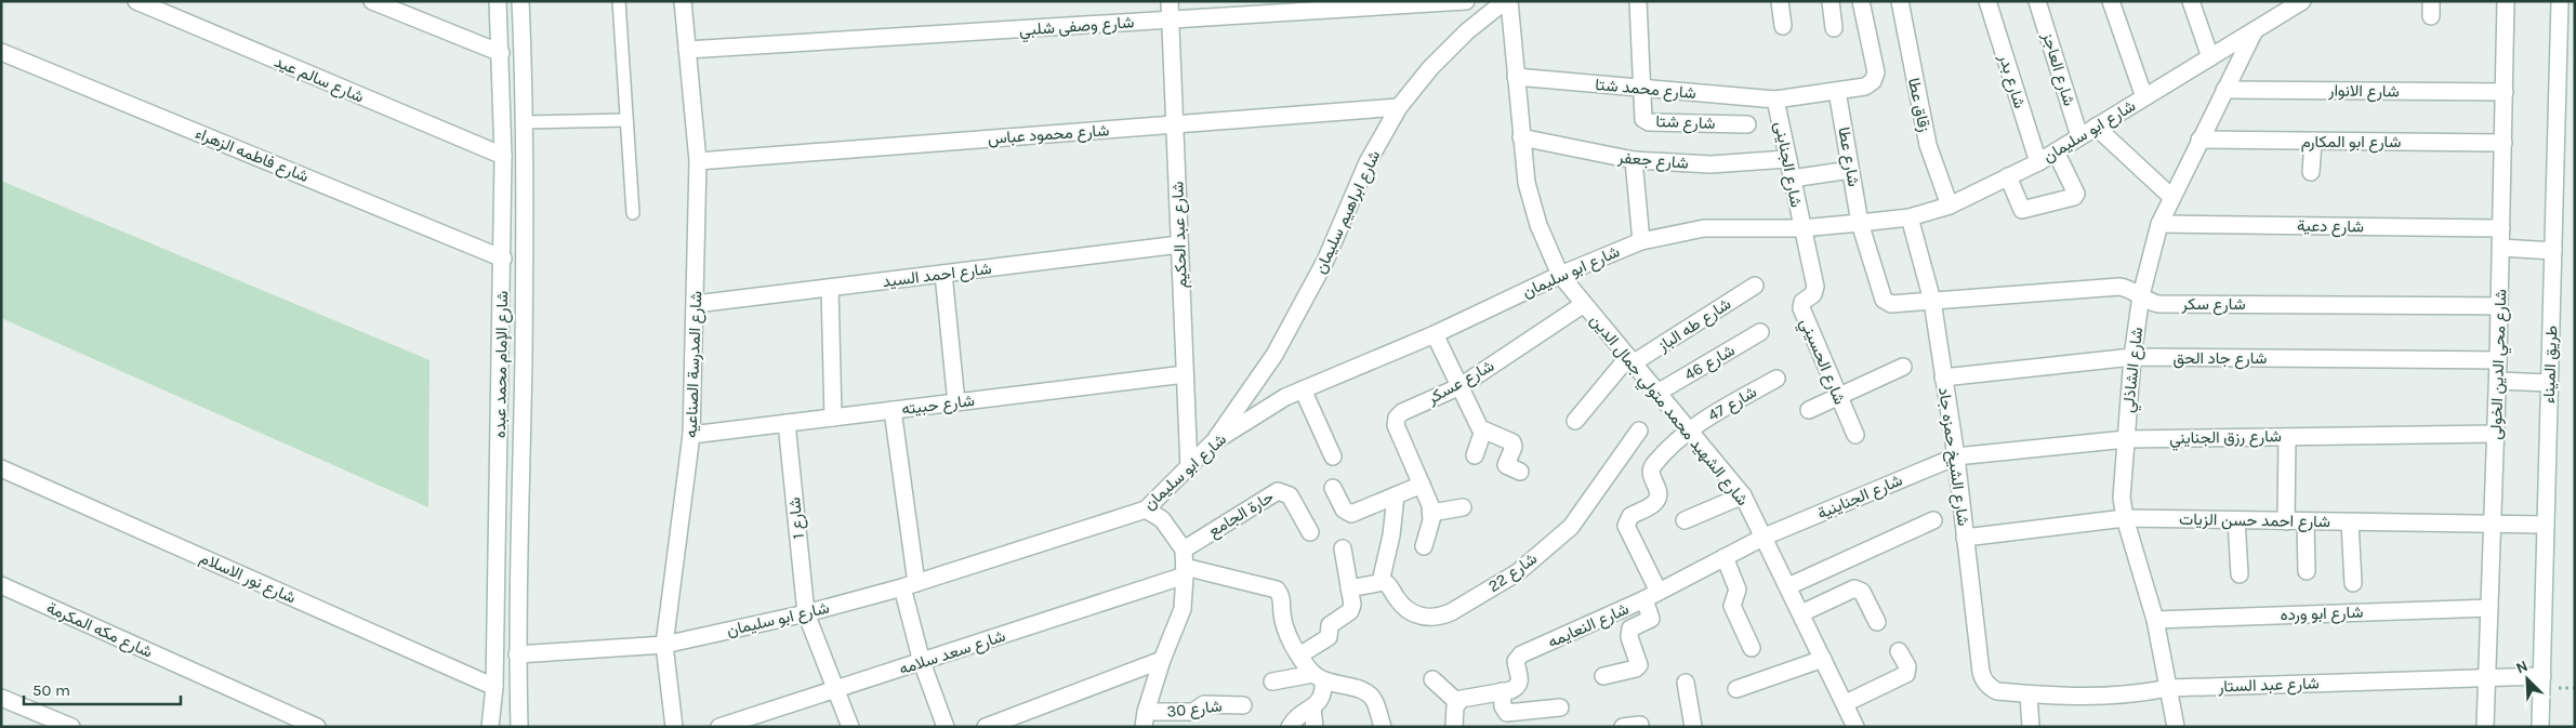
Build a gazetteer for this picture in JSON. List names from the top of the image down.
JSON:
{
  "streets": {
    "street": [
      "شارع وصفى شلبي",
      "شارع العاجز",
      "شارع سالم عيد",
      "شارع بدر",
      "شارع محمد شتا",
      "شارع الانوار",
      "زقاق عطا",
      "شارع شتا",
      "شارع ابو سليمان",
      "شارع محمود عباس",
      "شارع ابو المكارم",
      "شارع فاطمه الزهراء",
      "شارع عطا",
      "شارع جعفر",
      "شارع الجناينى",
      "شارع ابراهيم سليمان",
      "شارع دعية",
      "شارع عبد الحكيم",
      "شارع احمد السيد",
      "شارع سكر",
      "شارع طه الباز",
      "شارع جاد الحق",
      "شارع الحسيني",
      "شارع 46",
      "شارع الإمام محمد عبده",
      "شارع المدرسة الصناعيه",
      "شارع محي الدين الخولى",
      "طريق الميناء",
      "شارع الشاذلي",
      "شارع عسكر",
      "شارع 47",
      "شارع حبيته",
      "شارع الشهيد محمد متولي جمال الدين",
      "شارع رزق الجنايني",
      "شارع الشيخ حمزه جاد",
      "شارع الجناينية",
      "حارة الجامع",
      "شارع 1",
      "شارع احمد حسن الزيات",
      "شارع 22",
      "شارع نور الاسلام",
      "شارع ابو ورده",
      "شارع النعايمه",
      "شارع مكه المكرمة",
      "شارع سعد سلامه",
      "شارع عبد الستار",
      "شارع 30"
    ]
  },
  "crossings": [
    ["شارع وصفى شلبي", "شارع عبد الحكيم"],
    ["شارع وصفى شلبي", "شارع المدرسة الصناعيه"],
    ["شارع العاجز", "شارع ابو سليمان"],
    ["شارع سالم عيد", "شارع الإمام محمد عبده"],
    ["شارع بدر", "شارع ابو سليمان"],
    ["شارع محمد شتا", "شارع شتا"],
    ["شارع محمد شتا", "شارع عطا"],
    ["شارع محمد شتا", "شارع الجناينى"],
    ["شارع محمد شتا", "شارع الشهيد محمد متولي جمال الدين"],
    ["شارع الانوار", "شارع محي الدين الخولى"],
    ["شارع الانوار", "شارع الشاذلي"],
    ["زقاق عطا", "شارع ابو سليمان"],
    ["شارع ابو سليمان", "شارع عطا"],
    ["شارع ابو سليمان", "شارع الجناينى"],
    ["شارع ابو سليمان", "شارع ابراهيم سليمان"],
    ["شارع ابو سليمان", "شارع عبد الحكيم"],
    ["شارع ابو سليمان", "شارع الحسيني"],
    ["شارع ابو سليمان", "شارع الإمام محمد عبده"],
    ["شارع ابو سليمان", "شارع المدرسة الصناعيه"],
    ["شارع ابو سليمان", "شارع الشاذلي"],
    ["شارع ابو سليمان", "شارع الشهيد محمد متولي جمال الدين"],
    ["شارع ابو سليمان", "شارع الشيخ حمزه جاد"],
    ["شارع ابو سليمان", "شارع 1"],
    ["شارع محمود عباس", "شارع ابراهيم سليمان"],
    ["شارع محمود عباس", "شارع عبد الحكيم"],
    ["شارع محمود عباس", "شارع المدرسة الصناعيه"],
    ["شارع ابو المكارم", "شارع محي الدين الخولى"],
    ["شارع ابو المكارم", "شارع الشاذلي"],
    ["شارع فاطمه الزهراء", "شارع الإمام محمد عبده"],
    ["شارع جعفر", "شارع الجناينى"],
    ["شارع جعفر", "شارع الشهيد محمد متولي جمال الدين"],
    ["شارع الجناينى", "شارع الحسيني"],
    ["شارع ابراهيم سليمان", "شارع الشهيد محمد متولي جمال الدين"],
    ["شارع دعية", "شارع محي الدين الخولى"],
    ["شارع دعية", "شارع الشاذلي"],
    ["شارع عبد الحكيم", "شارع احمد السيد"],
    ["شارع عبد الحكيم", "شارع حبيته"],
    ["شارع احمد السيد", "شارع المدرسة الصناعيه"],
    ["شارع سكر", "شارع محي الدين الخولى"],
    ["شارع سكر", "شارع الشاذلي"],
    ["شارع سكر", "شارع الشيخ حمزه جاد"],
    ["شارع طه الباز", "شارع الشهيد محمد متولي جمال الدين"],
    ["شارع جاد الحق", "شارع محي الدين الخولى"],
    ["شارع جاد الحق", "شارع الشاذلي"],
    ["شارع جاد الحق", "شارع الشيخ حمزه جاد"],
    ["شارع 46", "شارع الشهيد محمد متولي جمال الدين"],
    ["شارع الإمام محمد عبده", "شارع نور الاسلام"],
    ["شارع المدرسة الصناعيه", "شارع حبيته"],
    ["شارع محي الدين الخولى", "شارع رزق الجنايني"],
    ["شارع محي الدين الخولى", "شارع احمد حسن الزيات"],
    ["شارع محي الدين الخولى", "شارع ابو ورده"],
    ["شارع محي الدين الخولى", "شارع عبد الستار"],
    ["طريق الميناء", "شارع احمد حسن الزيات"],
    ["طريق الميناء", "شارع عبد الستار"],
    ["شارع الشاذلي", "شارع رزق الجنايني"],
    ["شارع الشاذلي", "شارع احمد حسن الزيات"],
    ["شارع الشاذلي", "شارع ابو ورده"],
    ["شارع الشاذلي", "شارع عبد الستار"],
    ["شارع عسكر", "شارع الشهيد محمد متولي جمال الدين"],
    ["شارع 47", "شارع الشهيد محمد متولي جمال الدين"],
    ["شارع 47", "شارع النعايمه"],
    ["شارع حبيته", "شارع 1"],
    ["شارع الشهيد محمد متولي جمال الدين", "شارع الجناينية"],
    ["شارع الشهيد محمد متولي جمال الدين", "شارع النعايمه"],
    ["شارع رزق الجنايني", "شارع الشيخ حمزه جاد"],
    ["شارع رزق الجنايني", "شارع الجناينية"],
    ["شارع الشيخ حمزه جاد", "شارع الجناينية"],
    ["شارع الشيخ حمزه جاد", "شارع احمد حسن الزيات"],
    ["شارع الشيخ حمزه جاد", "شارع عبد الستار"],
    ["شارع الجناينية", "شارع النعايمه"],
    ["شارع 1", "شارع سعد سلامه"]
  ],
  "scale_bar": "50 m",
  "north": "top left"
}
